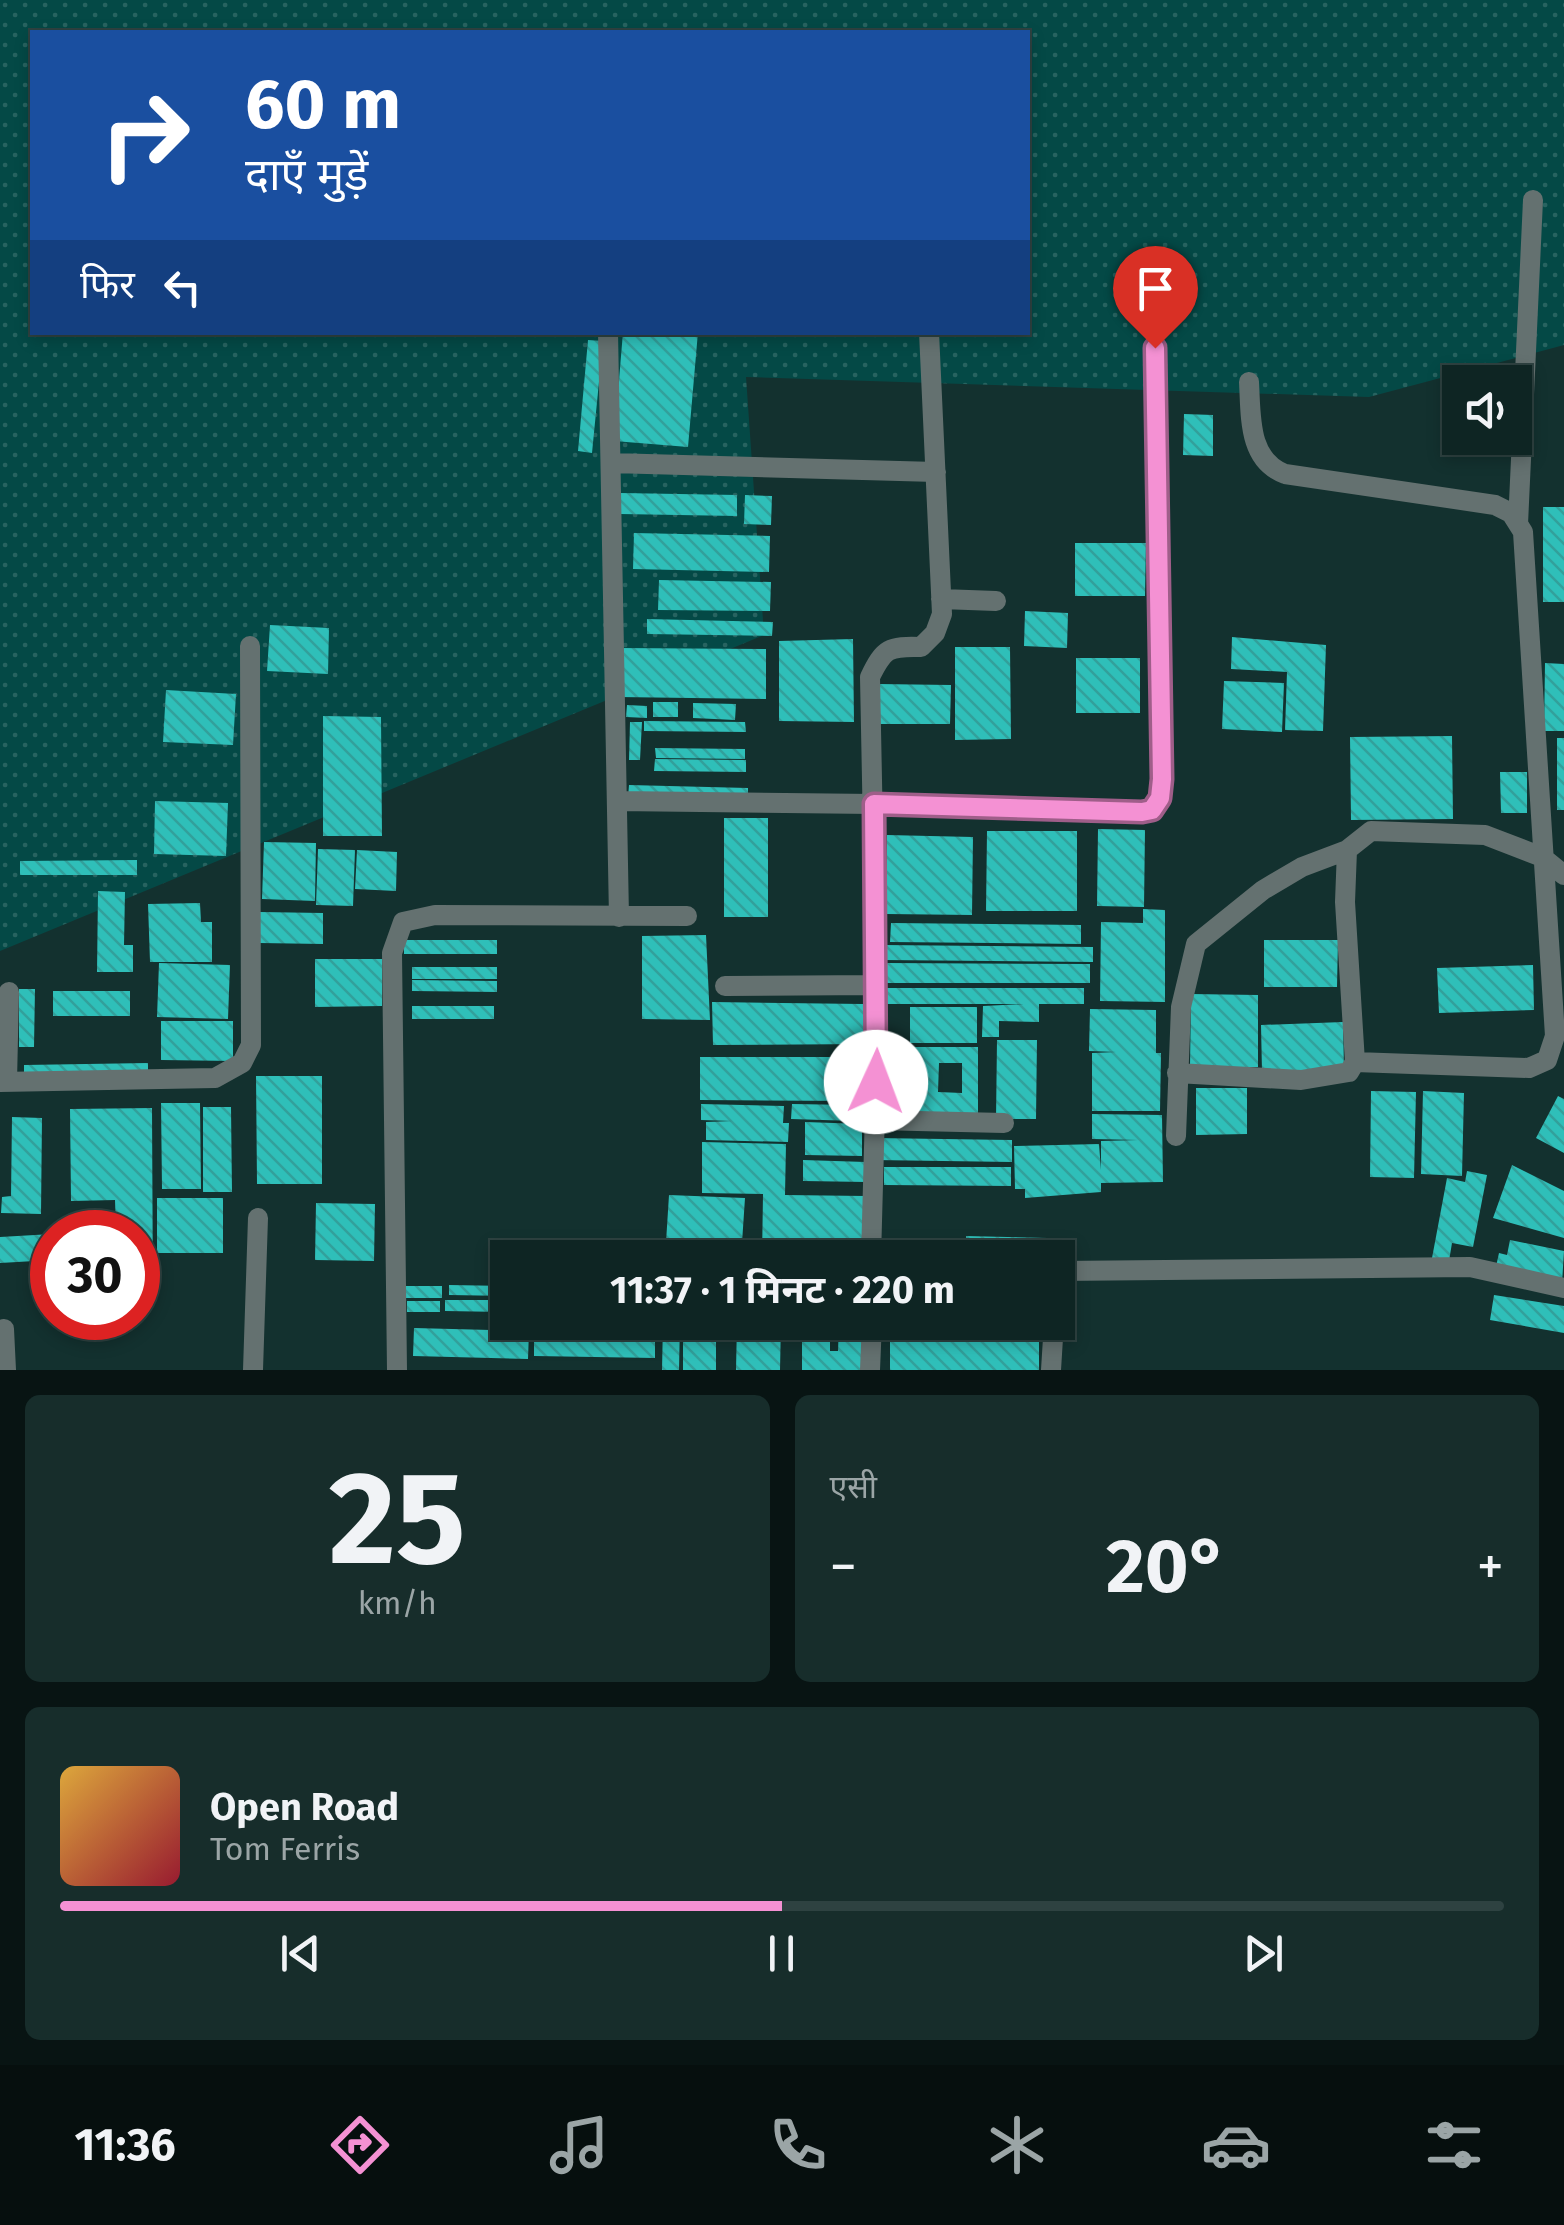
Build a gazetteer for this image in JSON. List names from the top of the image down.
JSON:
{
  "page": {
    "turn": ["60 m", "दाएँ मुड़ें"],
    "then": "फिर",
    "limit": "30",
    "trip": "11:37 · 1 मिनट · 220 m",
    "tile": [
      ["25", "km/h"],
      "एसी"
    ],
    "heat": ["−", "20°", "+"],
    "song": ["Open Road", "Tom Ferris"],
    "tabs": "11:36"
  }
}
